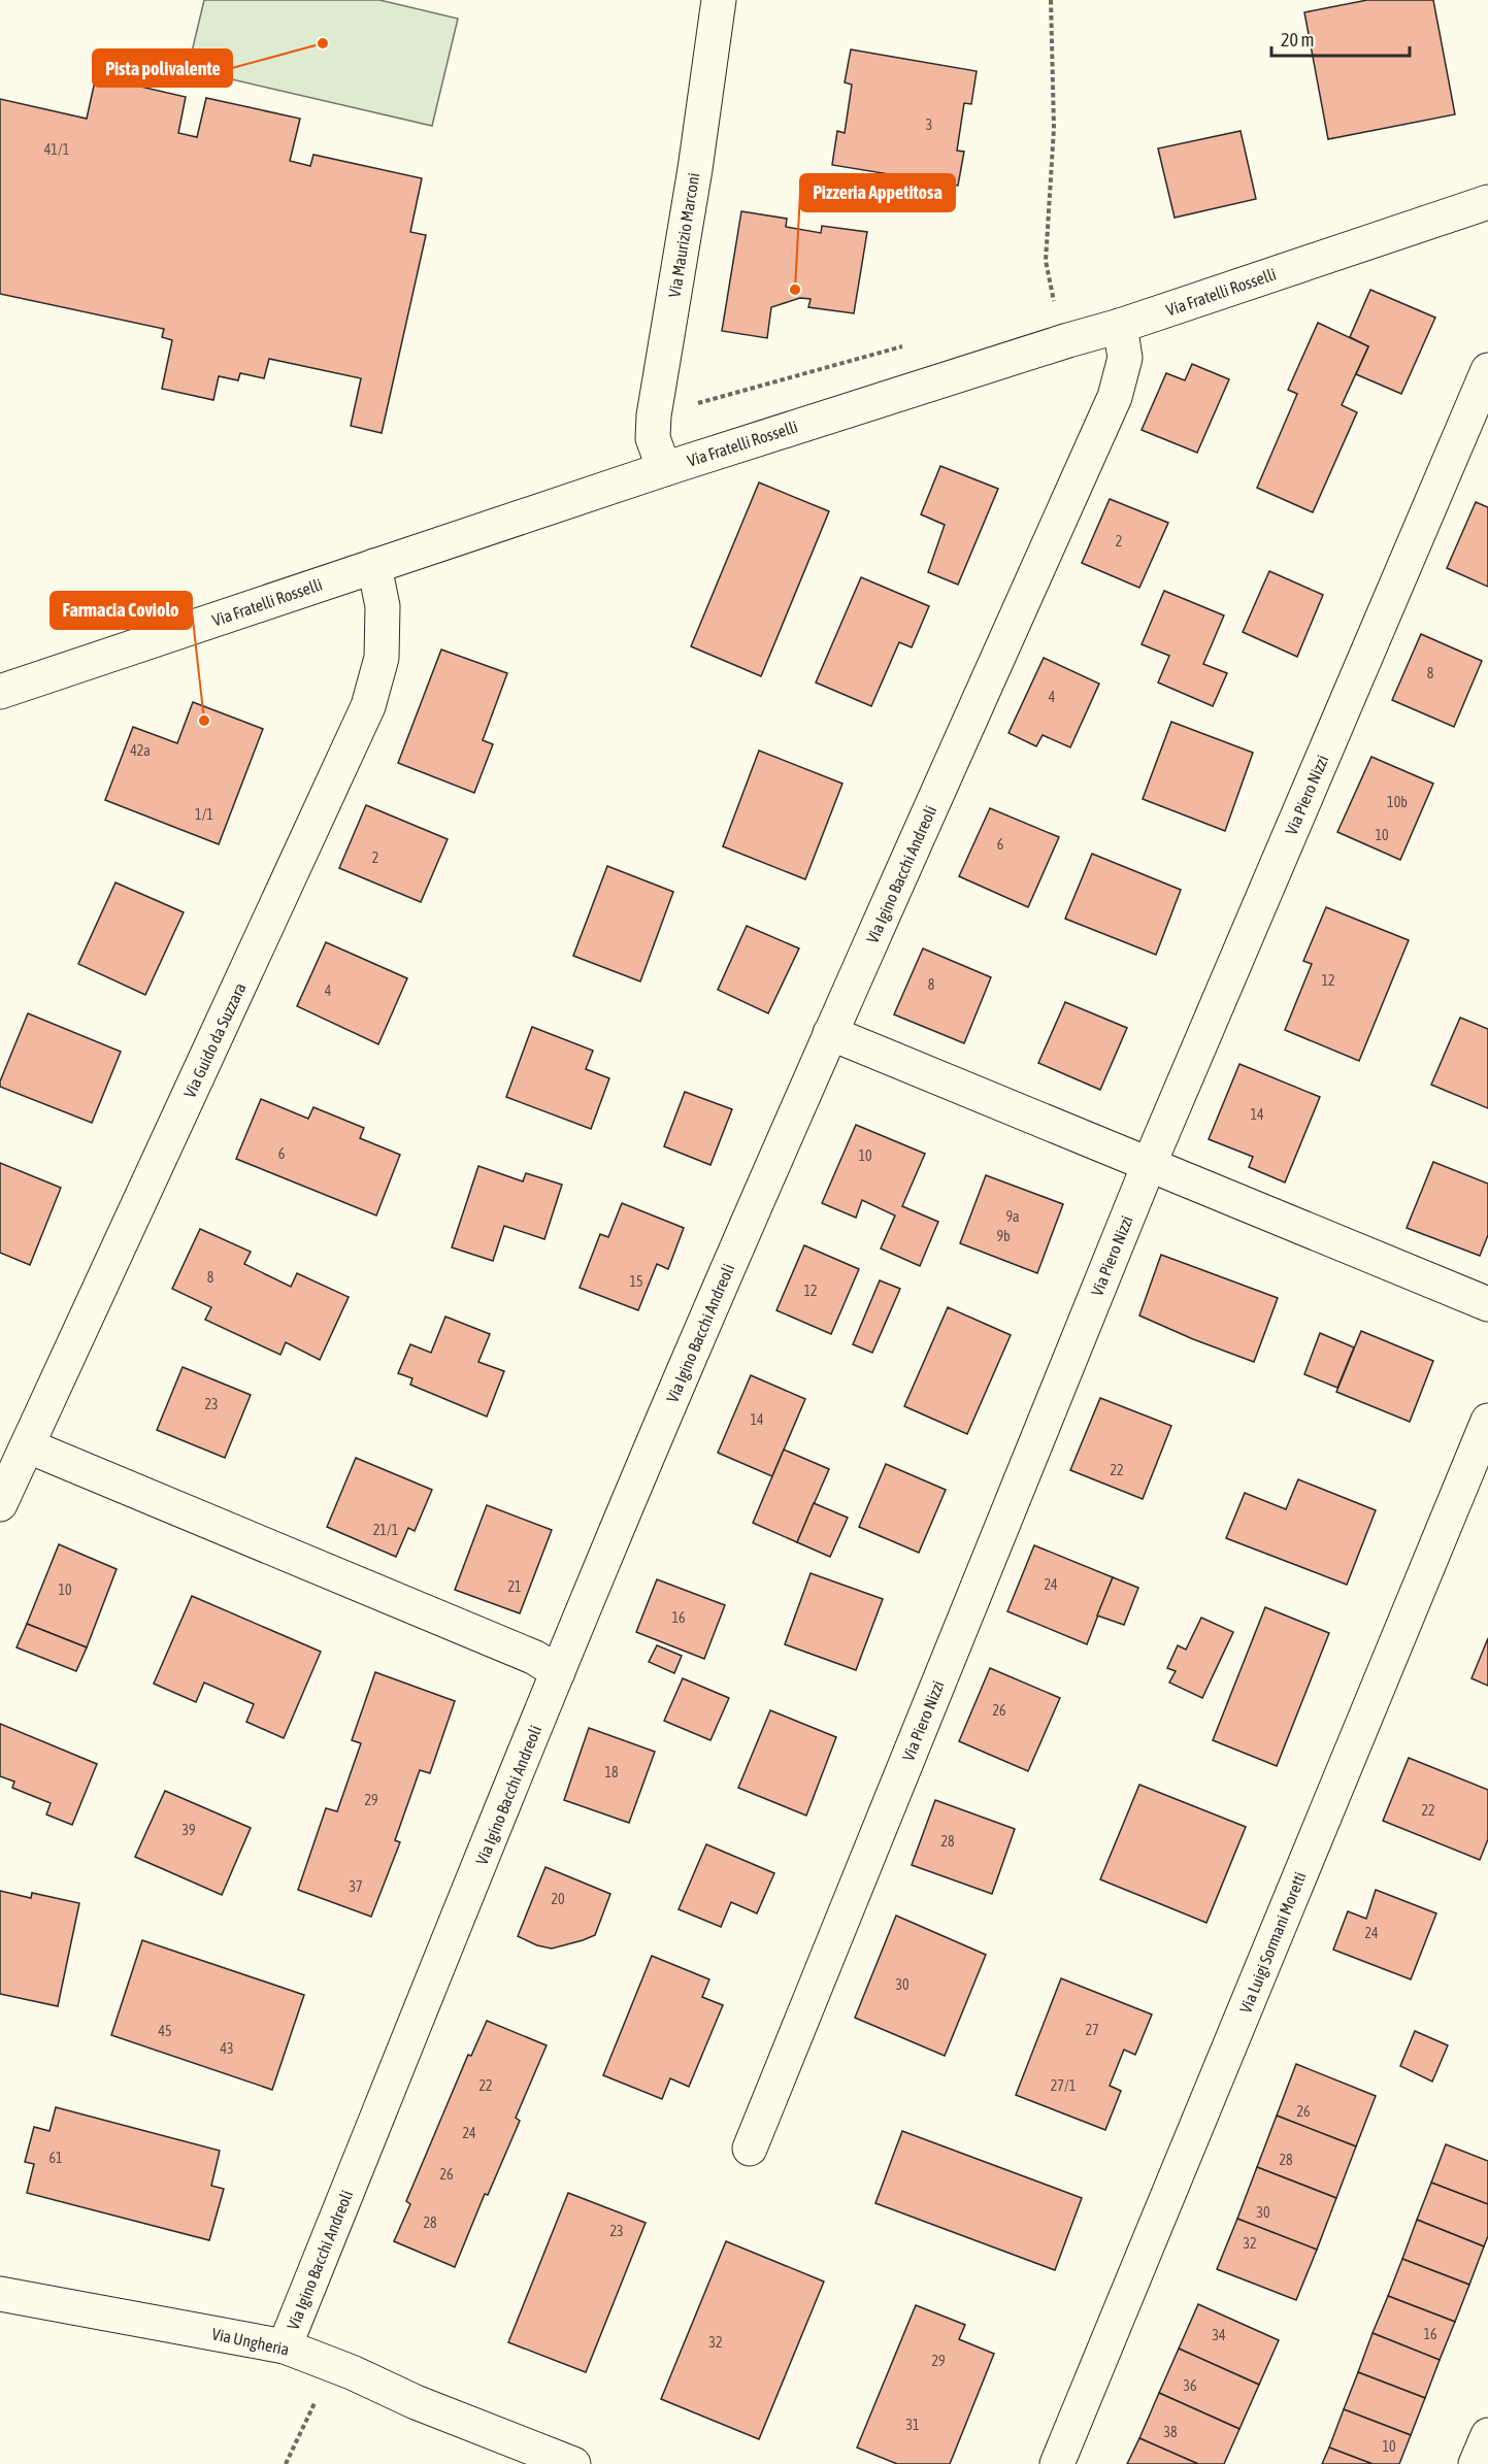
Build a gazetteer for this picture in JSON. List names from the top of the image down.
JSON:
{
  "streets": {
    "street": [
      "Via Maurizio Marconi",
      "Via Fratelli Rosselli",
      "Via Piero Nizzi",
      "Via Igino Bacchi Andreoli",
      "Via Guido da Suzzara",
      "Via Luigi Sormani Moretti",
      "Via Ungheria"
    ]
  },
  "crossings": [
    ["Via Maurizio Marconi", "Via Fratelli Rosselli"],
    ["Via Fratelli Rosselli", "Via Igino Bacchi Andreoli"],
    ["Via Fratelli Rosselli", "Via Guido da Suzzara"],
    ["Via Igino Bacchi Andreoli", "Via Ungheria"]
  ],
  "places": ["Pista polivalente", "Pizzeria Appetitosa", "Farmacia Coviolo"],
  "house_numbers": [
    "3",
    "41/1",
    "2",
    "8",
    "4",
    "42a",
    "10b",
    "1/1",
    "10",
    "6",
    "2",
    "12",
    "8",
    "4",
    "14",
    "6",
    "10",
    "9a",
    "9b",
    "8",
    "15",
    "12",
    "23",
    "14",
    "22",
    "21/1",
    "24",
    "21",
    "10",
    "16",
    "26",
    "18",
    "29",
    "22",
    "39",
    "28",
    "37",
    "20",
    "24",
    "30",
    "27",
    "45",
    "43",
    "22",
    "27/1",
    "26",
    "24",
    "61",
    "28",
    "26",
    "30",
    "28",
    "23",
    "32",
    "16",
    "34",
    "32",
    "29",
    "36",
    "31",
    "38",
    "10"
  ],
  "scale_bar": "20 m"
}
